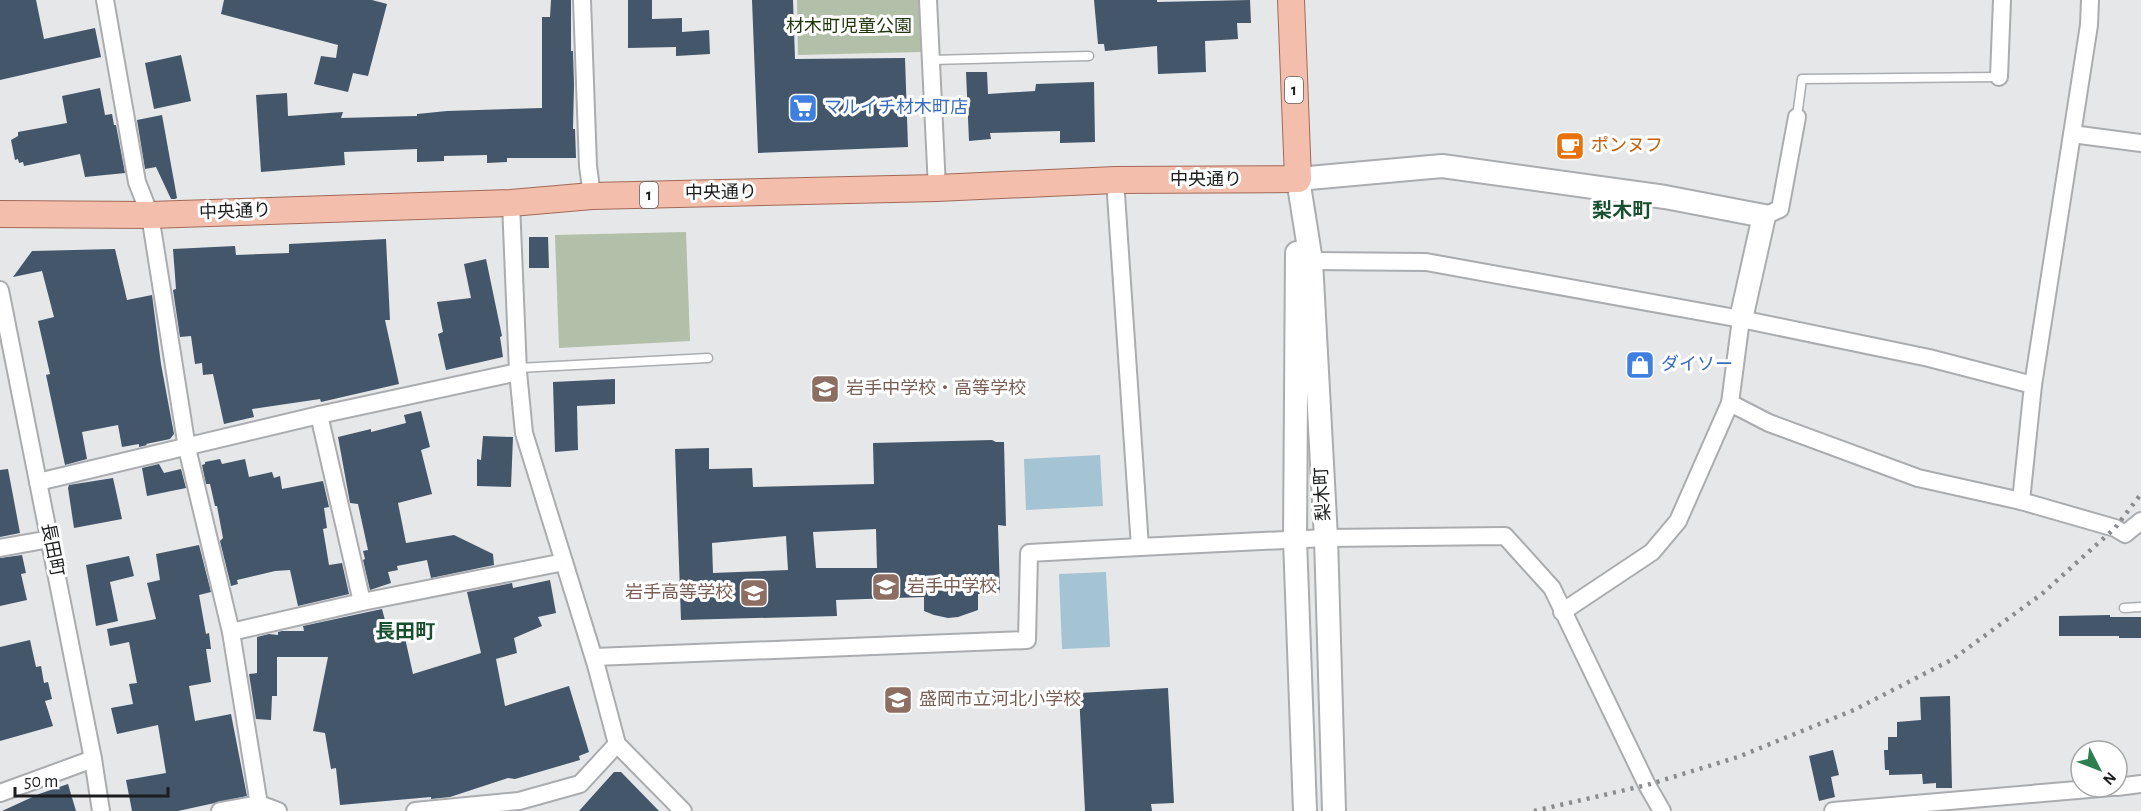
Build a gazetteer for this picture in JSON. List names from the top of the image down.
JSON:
{
  "streets": {
    "main road": ["1", "中央通り"],
    "street": ["梨木町", "長田町"]
  },
  "crossings": [
    ["1", "中央通り"],
    ["1", "梨木町"],
    ["中央通り", "梨木町"]
  ],
  "districts": ["梨木町", "長田町"],
  "parks": ["材木町児童公園"],
  "places": {
    "supermarket": ["マルイチ材木町店"],
    "cafe": ["ポンヌフ"],
    "shop": ["ダイソー"],
    "school or university": [
      "岩手中学校・高等学校",
      "岩手中学校",
      "岩手高等学校",
      "盛岡市立河北小学校"
    ]
  },
  "scale_bar": "50 m",
  "north": "bottom right"
}
